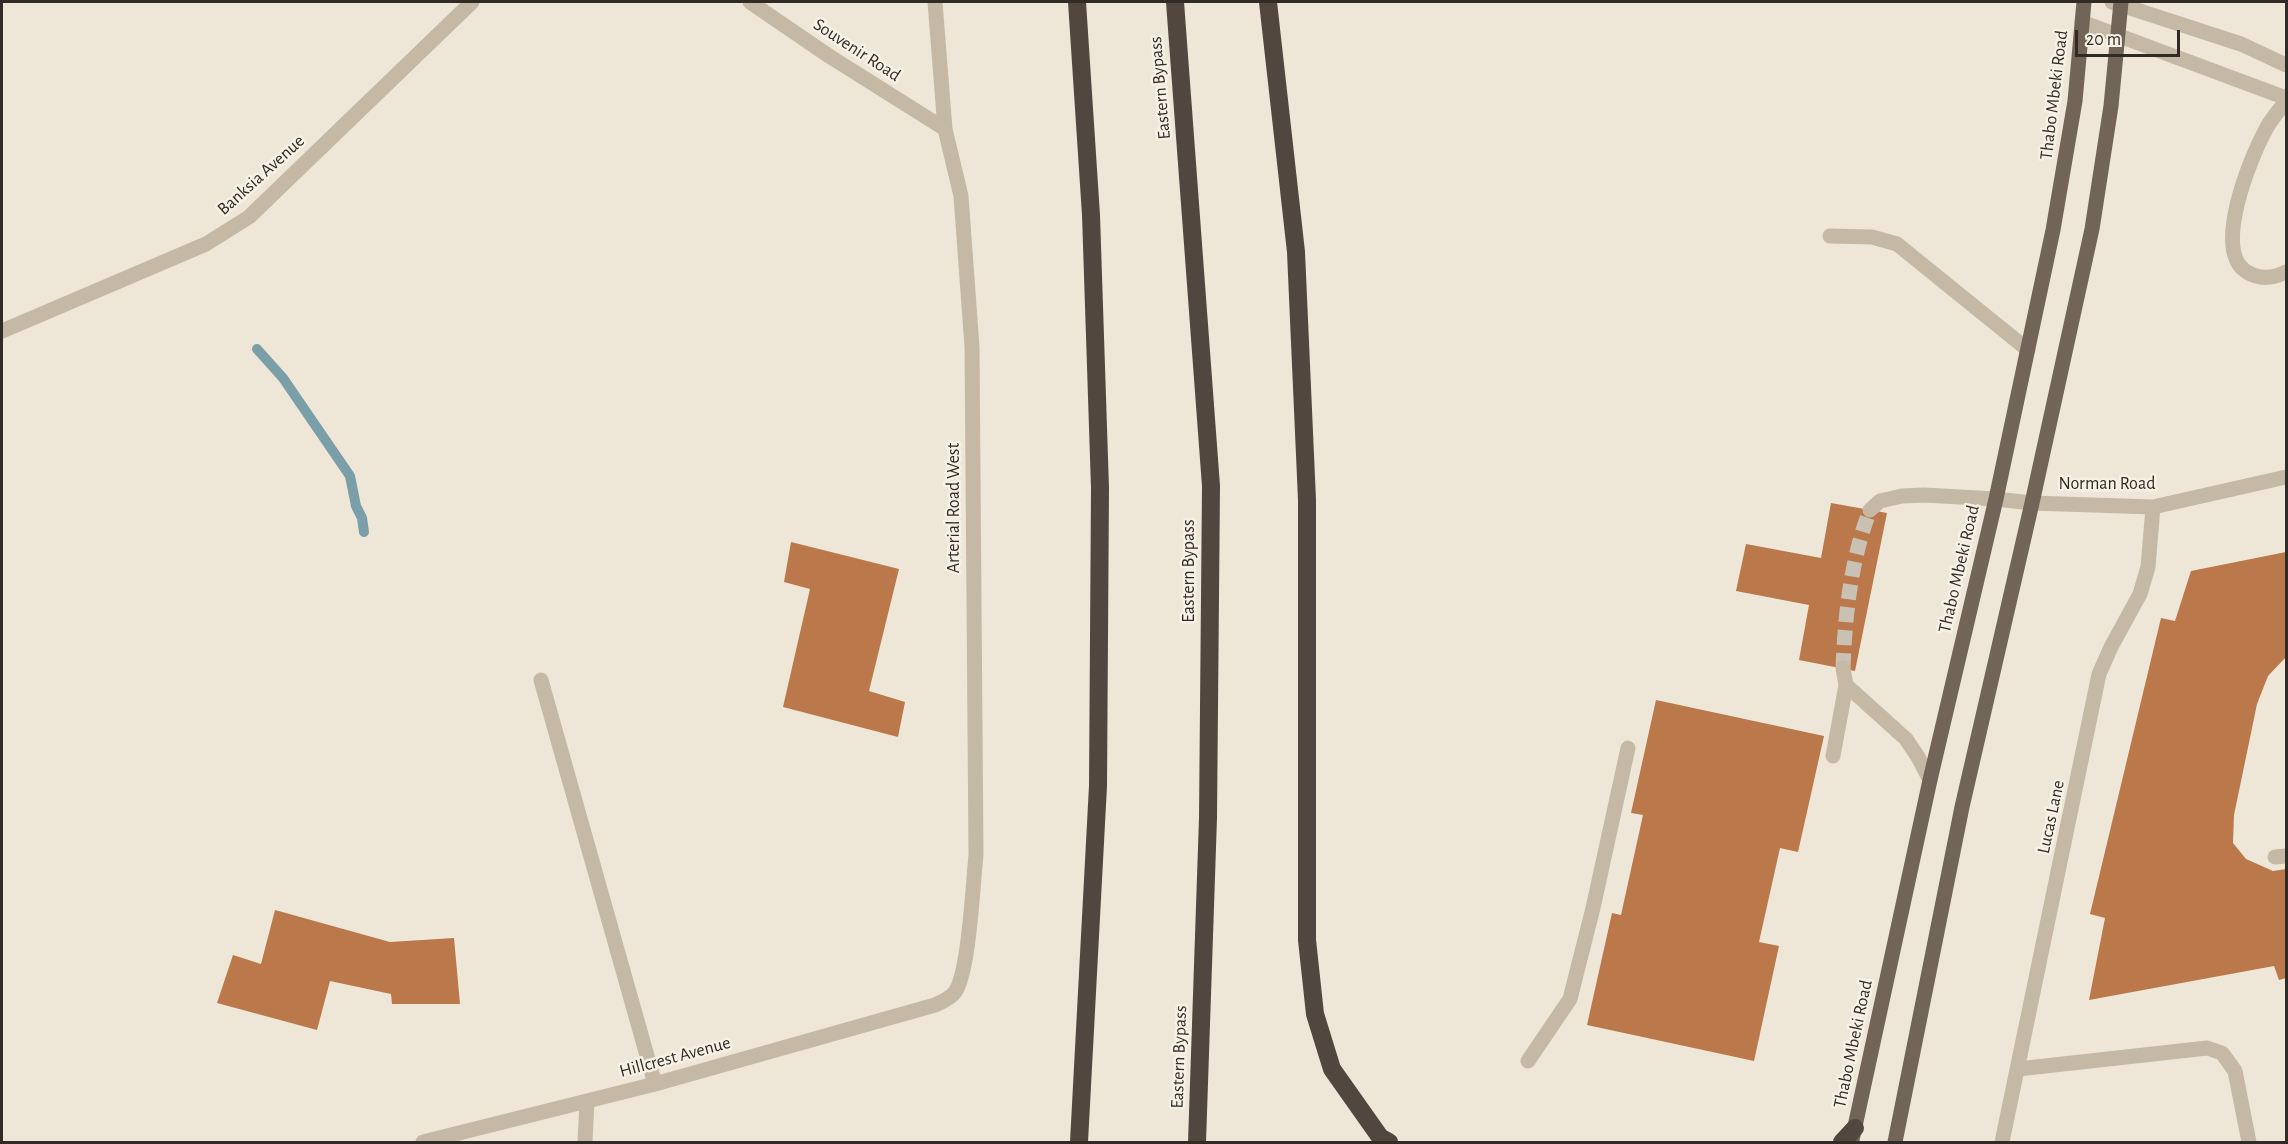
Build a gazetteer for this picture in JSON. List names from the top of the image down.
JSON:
{
  "streets": {
    "highway": ["Eastern Bypass"],
    "main road": ["Thabo Mbeki Road"],
    "street": [
      "Souvenir Road",
      "Banksia Avenue",
      "Norman Road",
      "Arterial Road West",
      "Lucas Lane",
      "Hillcrest Avenue"
    ]
  },
  "crossings": [
    ["Souvenir Road", "Arterial Road West"],
    ["Thabo Mbeki Road", "Norman Road"],
    ["Norman Road", "Lucas Lane"],
    ["Arterial Road West", "Hillcrest Avenue"]
  ],
  "scale_bar": "20 m"
}
